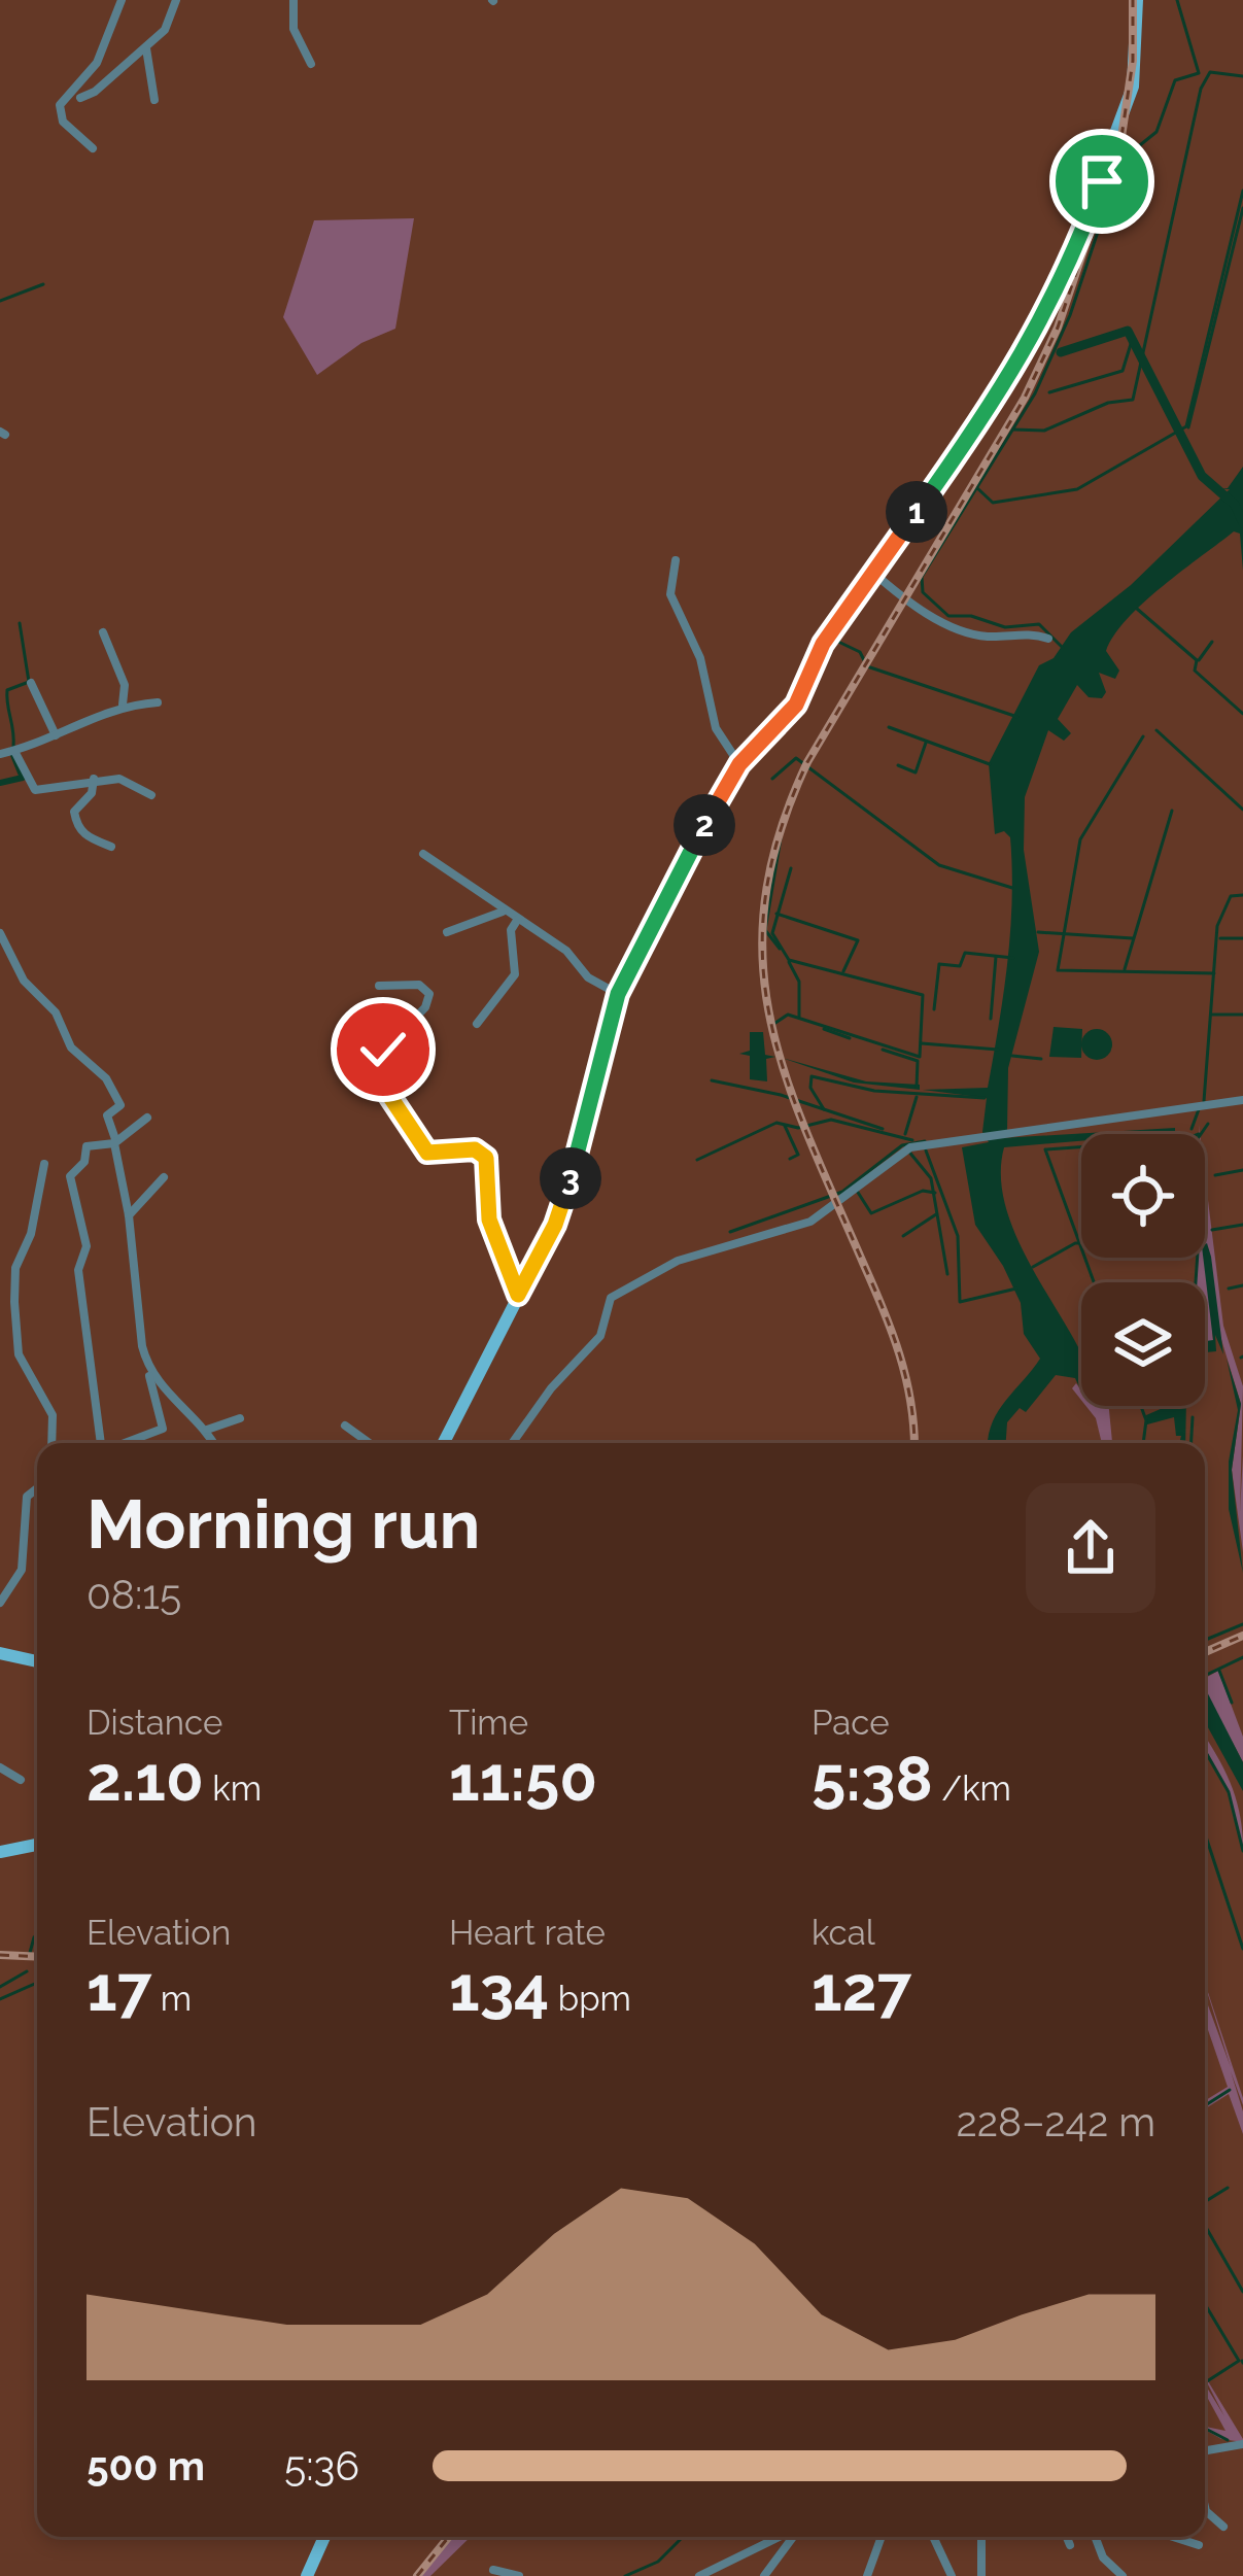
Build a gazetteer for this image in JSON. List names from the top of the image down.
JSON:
{
  "page": {
    "pins": ["1", "2", "3"],
    "heading": ["Morning run", "08:15"],
    "stats": [
      ["Distance", "2.10 km"],
      ["Time", "11:50"],
      ["Pace", "5:38 /km"],
      ["Elevation", "17 m"],
      ["Heart rate", "134 bpm"],
      ["kcal", "127"]
    ],
    "chart": ["Elevation", "228–242 m"],
    "list": [
      {
        "name": "500 m",
        "note": "5:36"
      }
    ]
  }
}
